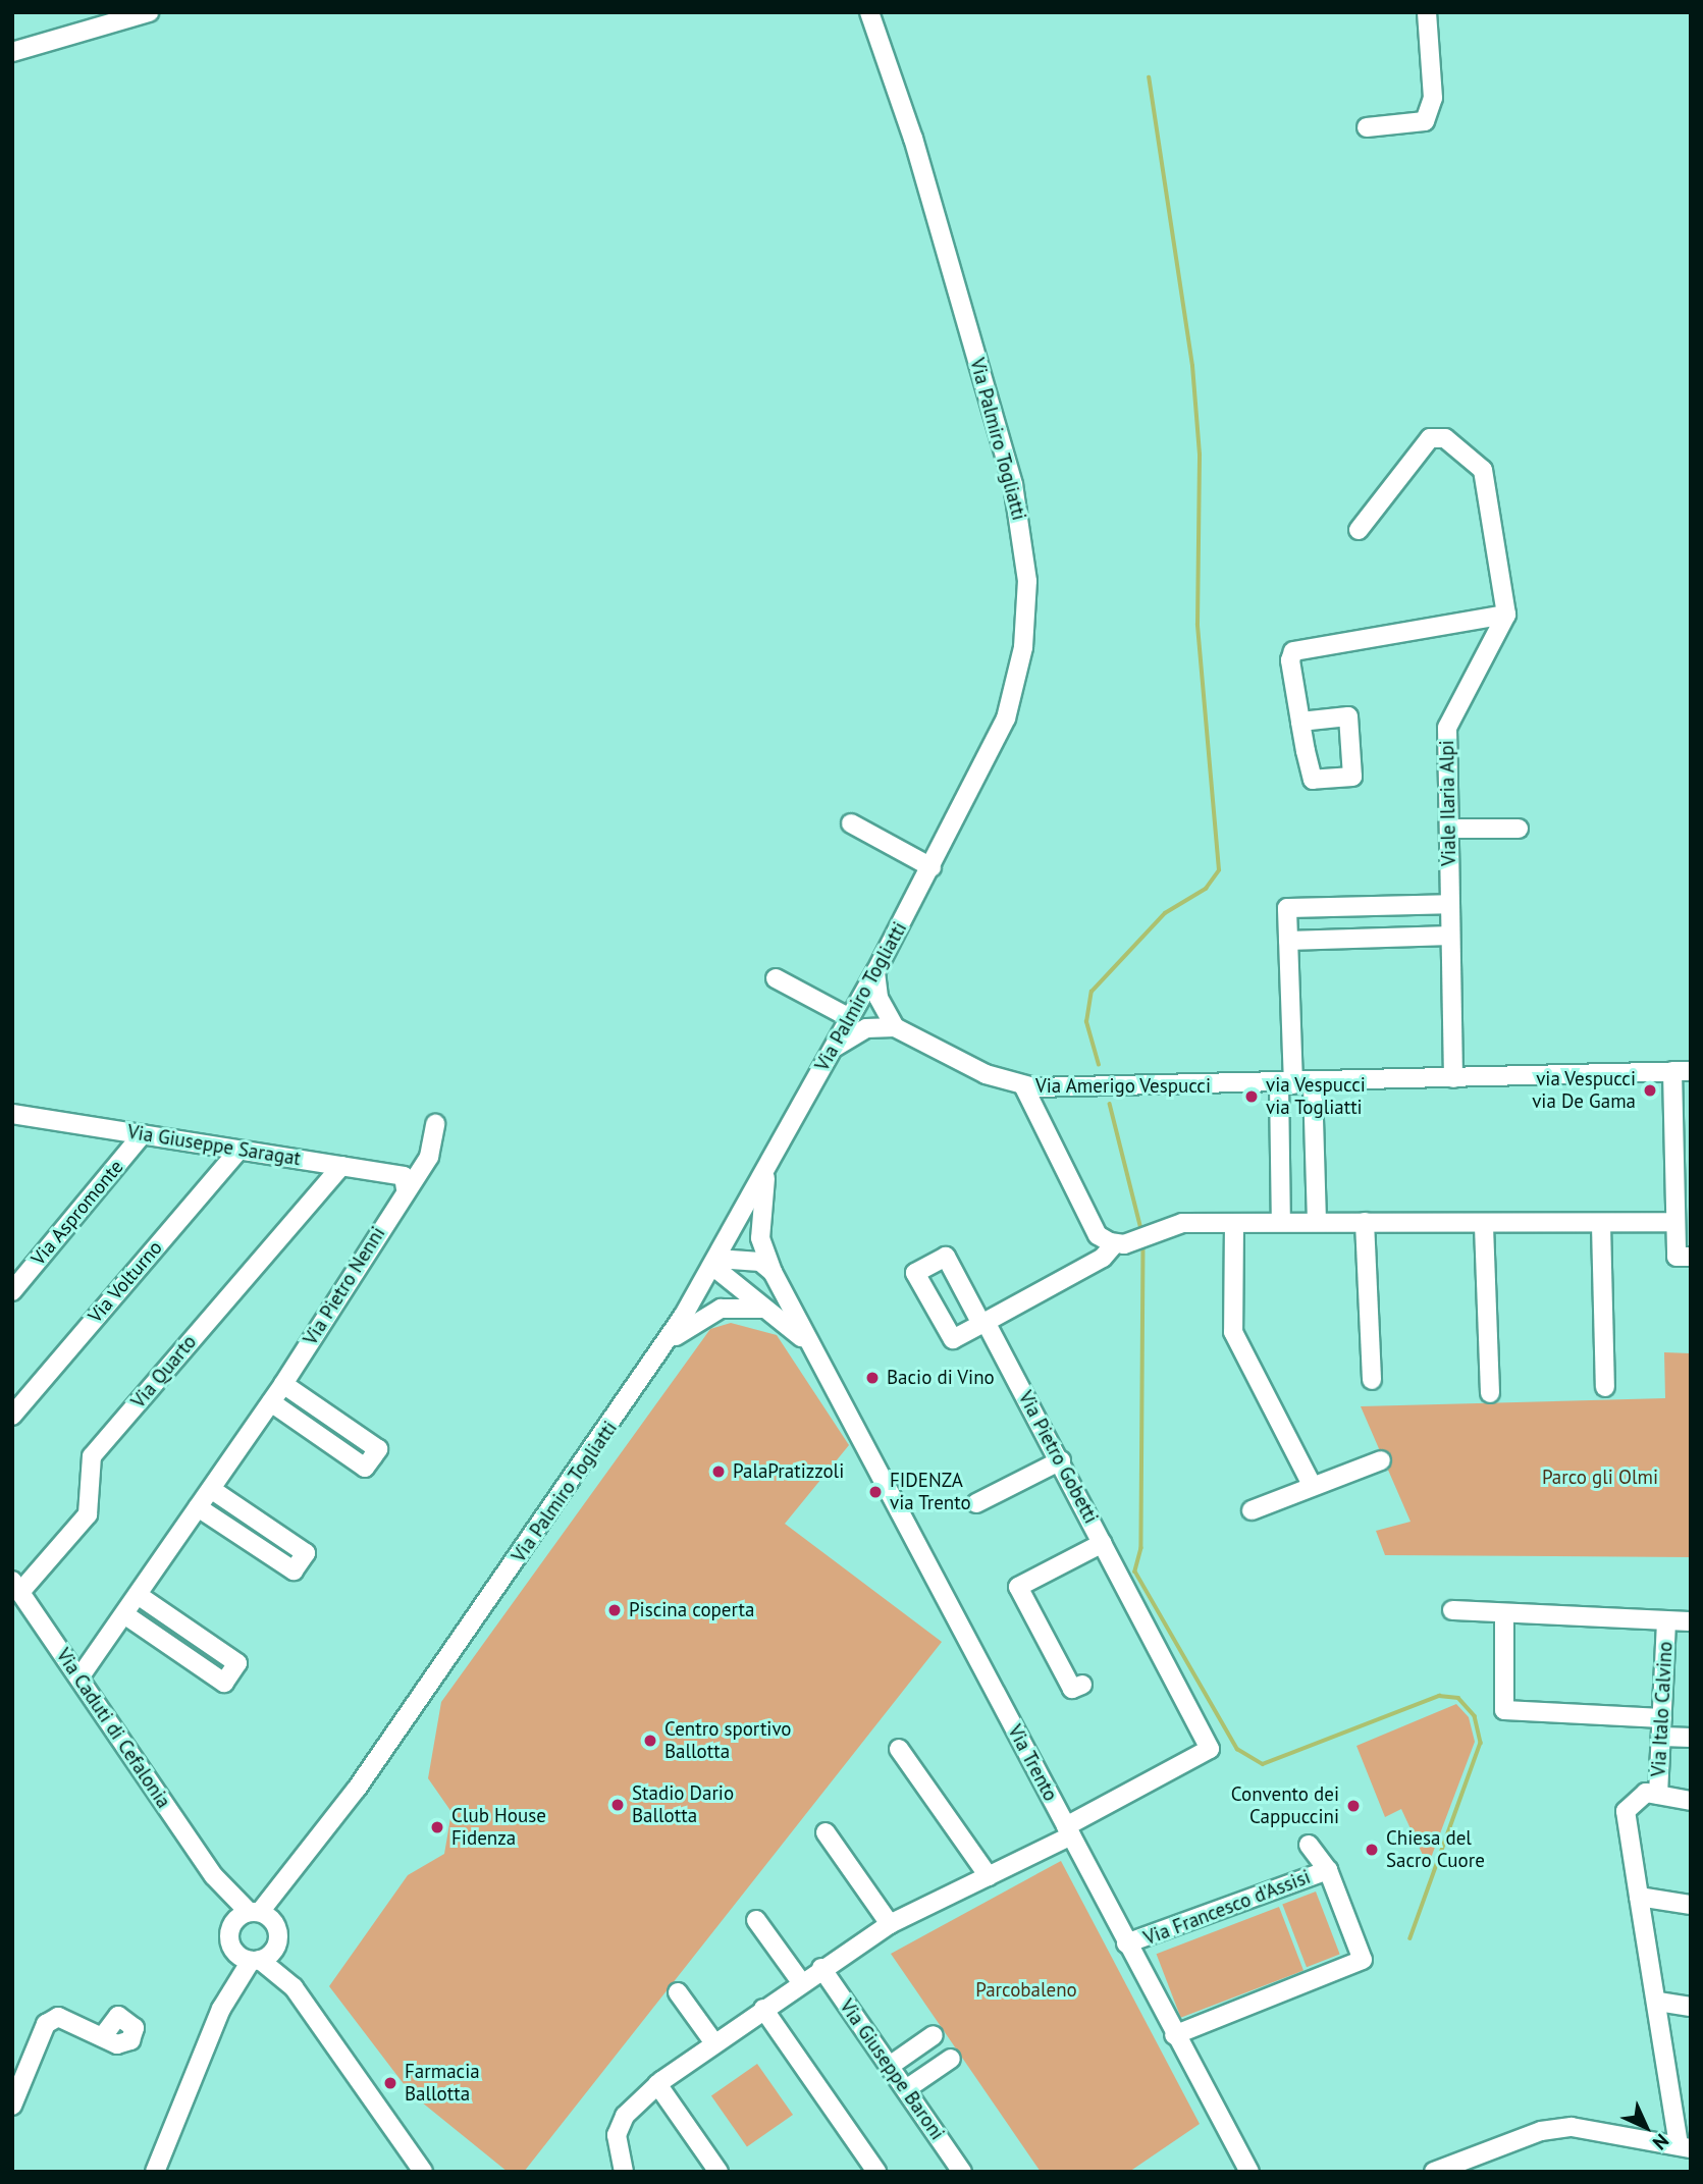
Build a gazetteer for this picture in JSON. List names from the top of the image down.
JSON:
{
  "streets": {
    "street": [
      "Via Palmiro Togliatti",
      "Viale Ilaria Alpi",
      "Via Amerigo Vespucci",
      "Via Giuseppe Saragat",
      "Via Aspromonte",
      "Via Volturno",
      "Via Pietro Nenni",
      "Via Quarto",
      "Via Pietro Gobetti",
      "Via Italo Calvino",
      "Via Caduti di Cefalonia",
      "Via Trento",
      "Via Francesco d'Assisi",
      "Via Giuseppe Baroni"
    ]
  },
  "crossings": [
    ["Via Palmiro Togliatti", "Via Amerigo Vespucci"],
    ["Via Palmiro Togliatti", "Via Caduti di Cefalonia"],
    ["Via Palmiro Togliatti", "Via Trento"],
    ["Viale Ilaria Alpi", "Via Amerigo Vespucci"],
    ["Via Giuseppe Saragat", "Via Aspromonte"],
    ["Via Giuseppe Saragat", "Via Volturno"],
    ["Via Giuseppe Saragat", "Via Pietro Nenni"],
    ["Via Giuseppe Saragat", "Via Quarto"],
    ["Via Pietro Nenni", "Via Caduti di Cefalonia"],
    ["Via Quarto", "Via Caduti di Cefalonia"],
    ["Via Pietro Gobetti", "Via Trento"],
    ["Via Pietro Gobetti", "Via Giuseppe Baroni"],
    ["Via Trento", "Via Francesco d'Assisi"]
  ],
  "parks": ["Parco gli Olmi", "Parcobaleno"],
  "places": [
    "via Vespucci via De Gama",
    "via Vespucci via Togliatti",
    "Bacio di Vino",
    "PalaPratizzoli",
    "FIDENZA via Trento",
    "Piscina coperta",
    "Centro sportivo Ballotta",
    "Stadio Dario Ballotta",
    "Convento dei Cappuccini",
    "Club House Fidenza",
    "Chiesa del Sacro Cuore",
    "Farmacia Ballotta"
  ],
  "north": "bottom right"
}
